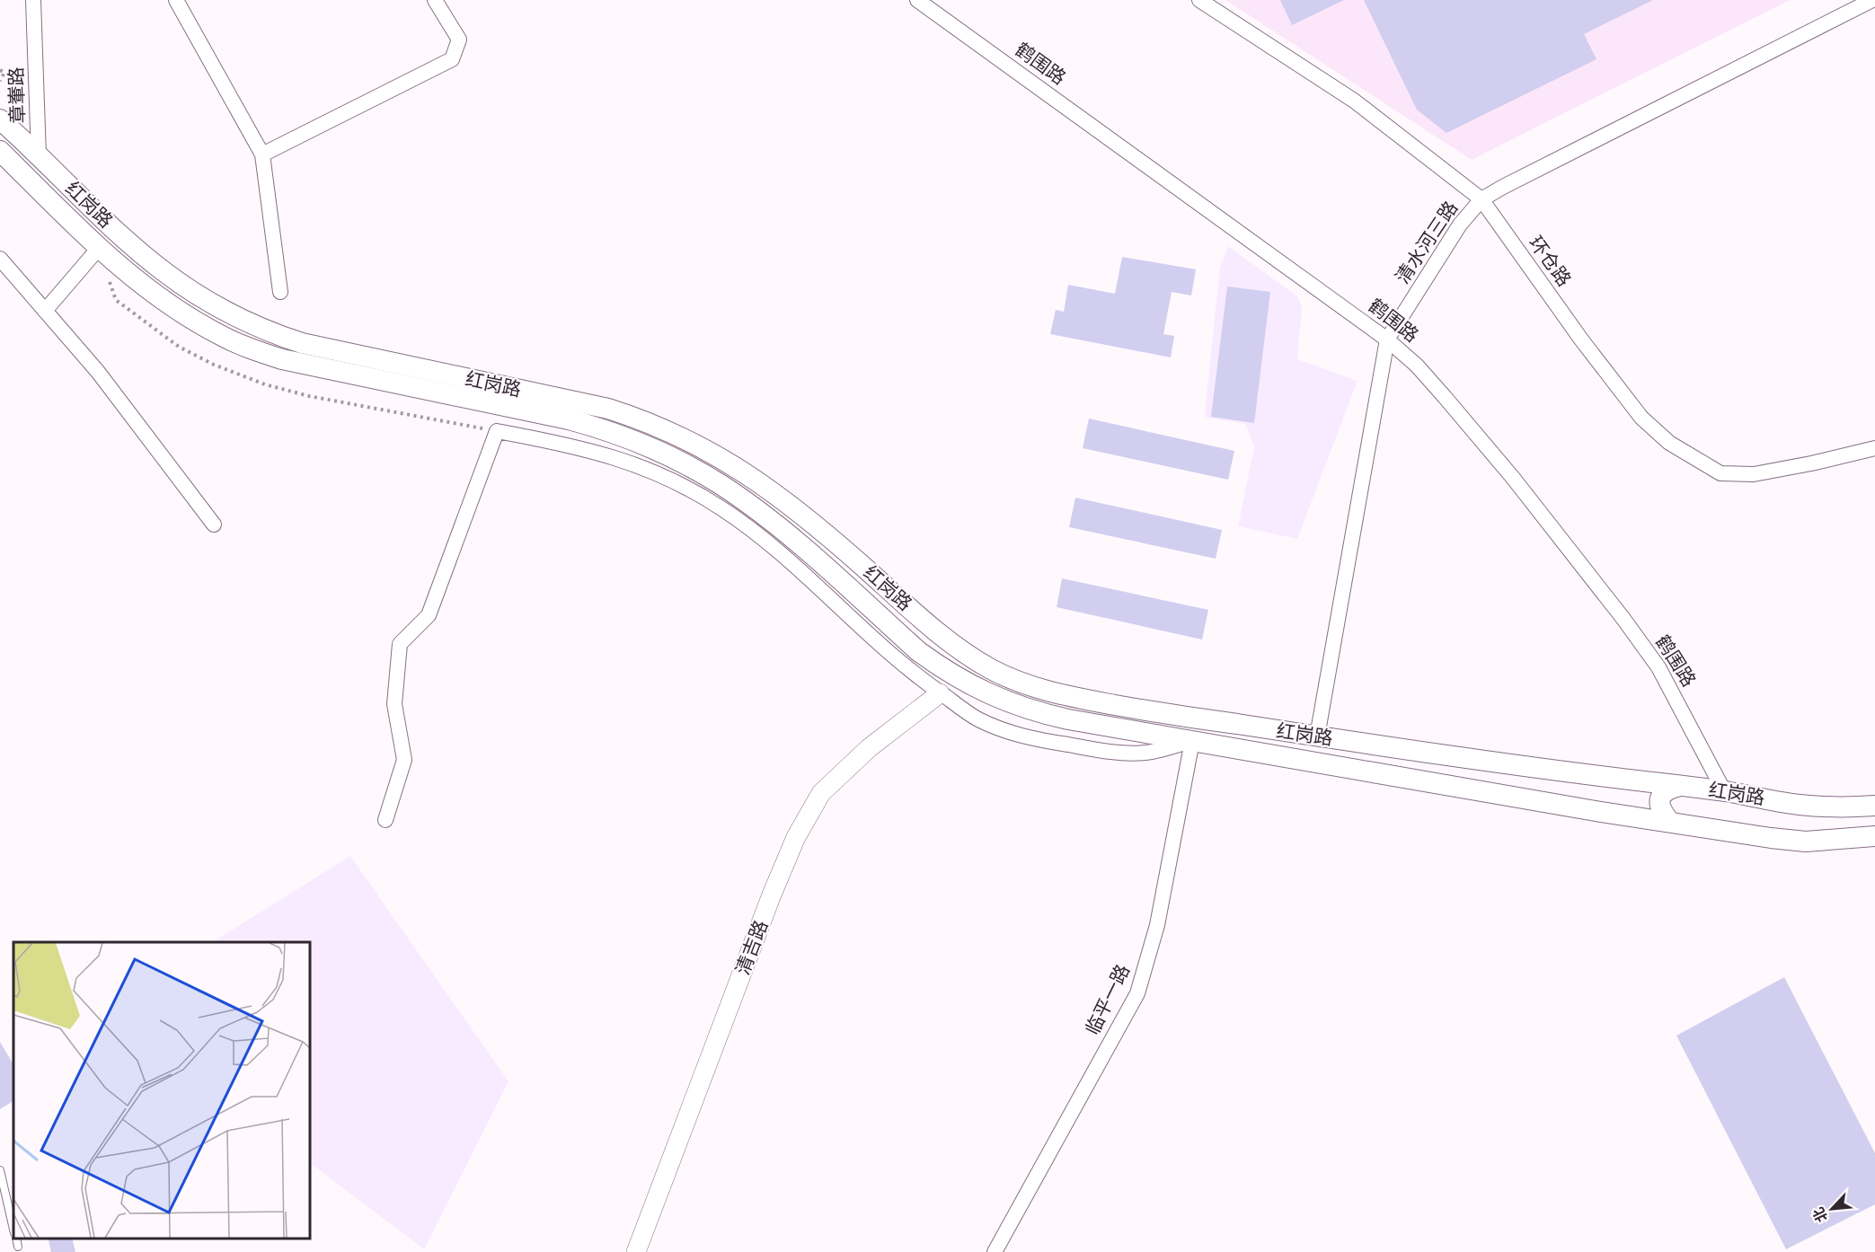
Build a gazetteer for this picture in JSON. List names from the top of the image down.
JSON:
{
  "streets": {
    "main road": ["红岗路"],
    "street": [
      "鹤围路",
      "章輋路",
      "清水河三路",
      "环仓路",
      "清吉路",
      "临平一路"
    ]
  },
  "crossings": [
    ["鹤围路", "红岗路"],
    ["鹤围路", "清水河三路"],
    ["章輋路", "红岗路"],
    ["红岗路", "清水河三路"],
    ["红岗路", "临平一路"],
    ["清水河三路", "环仓路"]
  ],
  "north": "bottom left"
}
